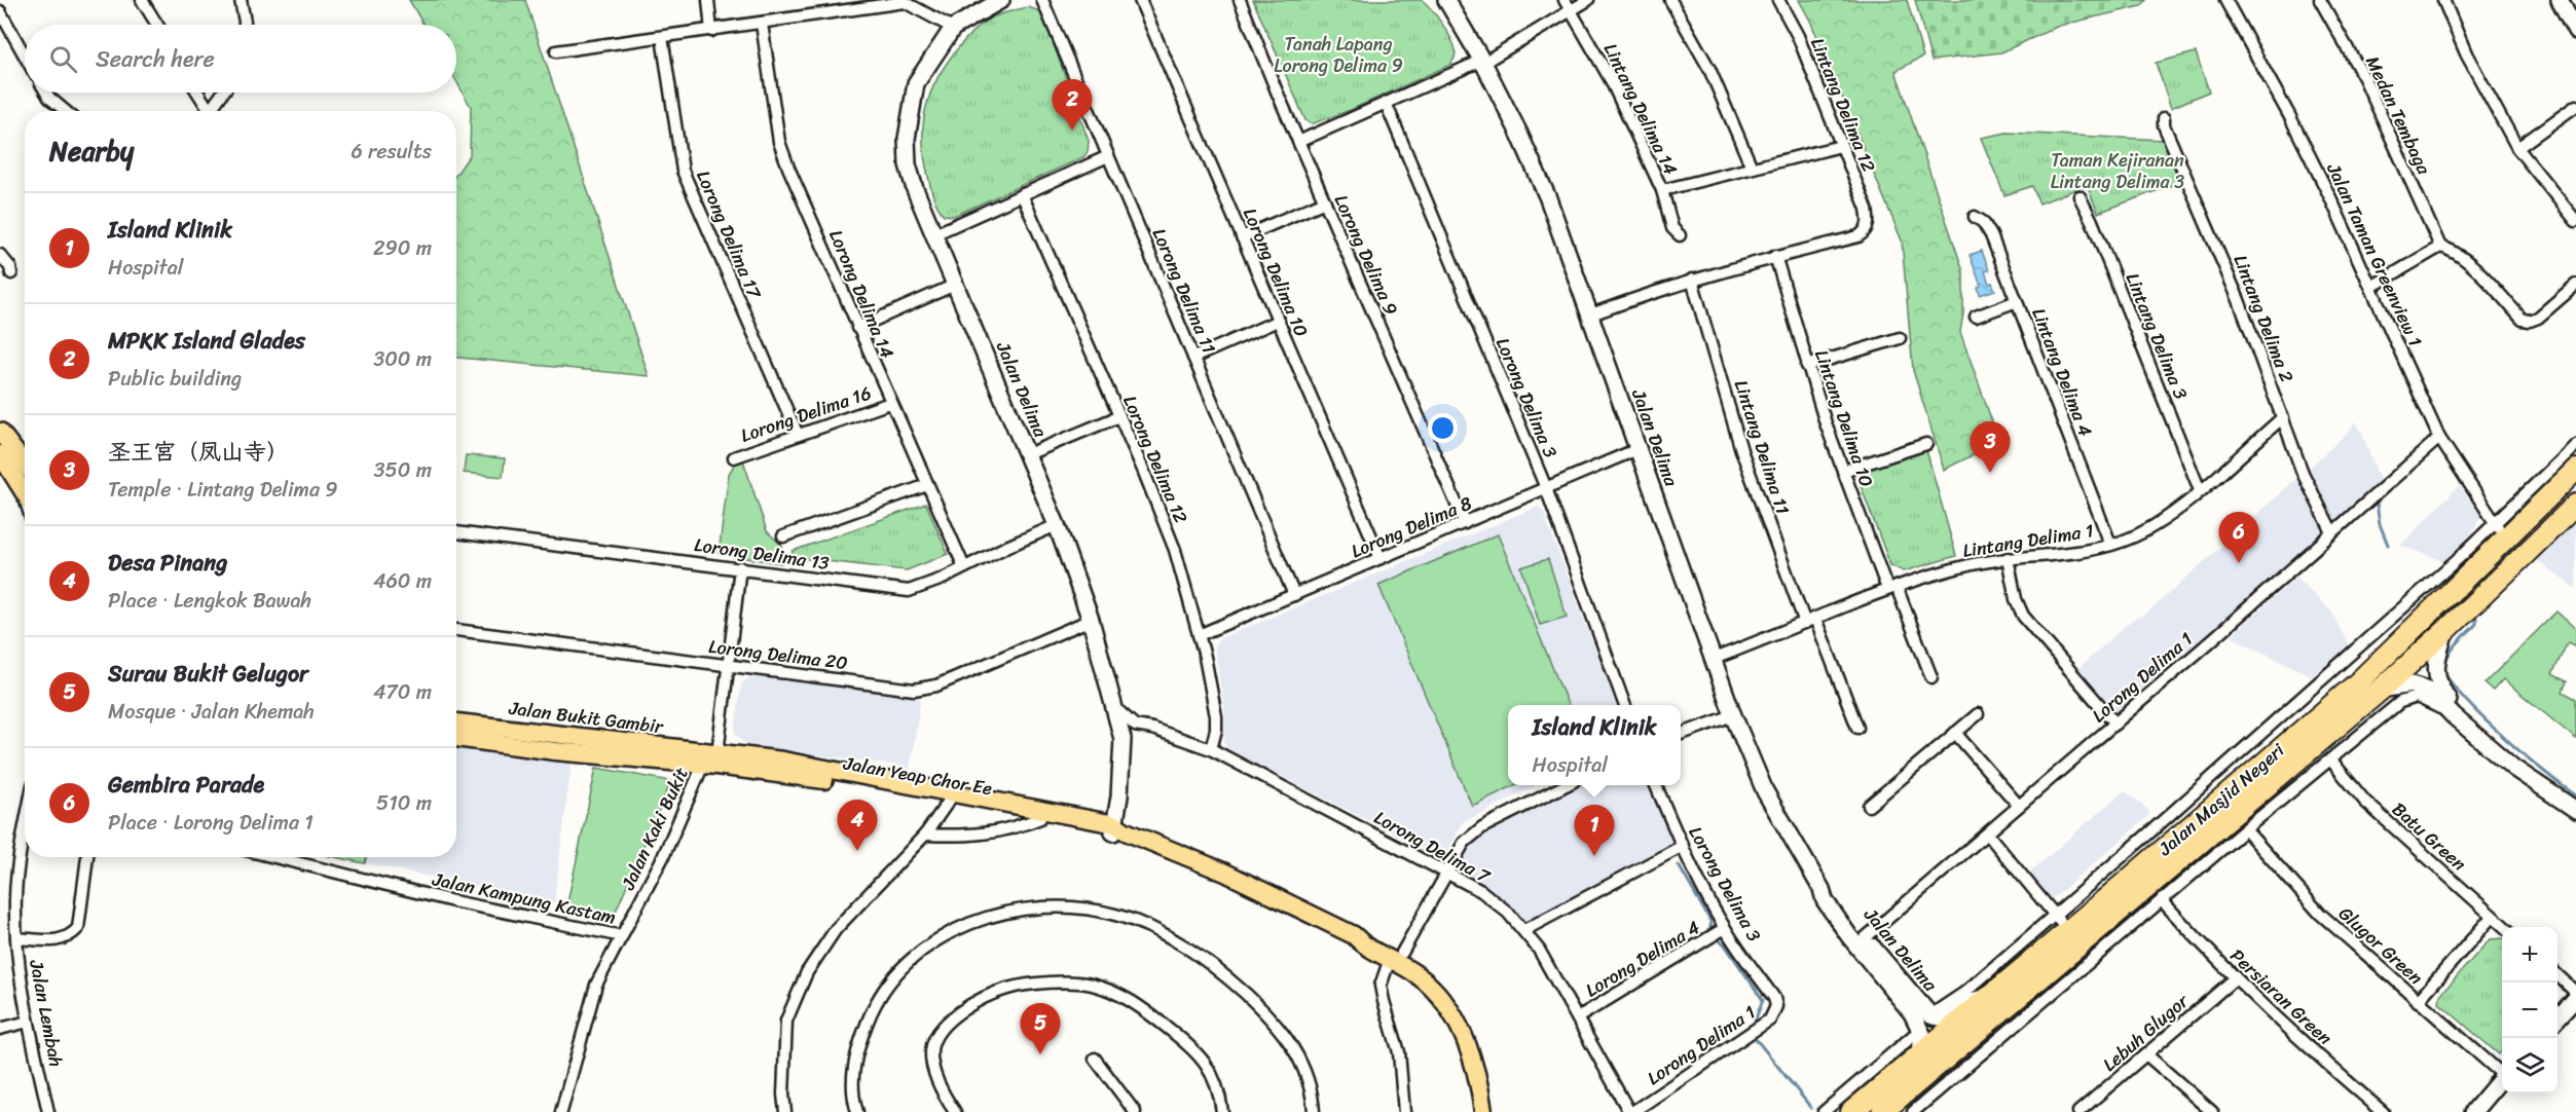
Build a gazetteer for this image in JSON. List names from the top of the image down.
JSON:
{
  "streets": {
    "highway": ["Jalan Masjid Negeri"],
    "main road": ["Jalan Bukit Gambir", "Jalan Yeap Chor Ee"],
    "street": [
      "Lintang Delima 12",
      "Lintang Delima 14",
      "Medan Tembaga",
      "Lorong Delima 17",
      "Lorong Delima 9",
      "Jalan Taman Greenview 1",
      "Lorong Delima 10",
      "Lorong Delima 11",
      "Lorong Delima 14",
      "Lintang Delima 2",
      "Lintang Delima 3",
      "Lintang Delima 4",
      "Jalan Delima",
      "Lorong Delima 3",
      "Lorong Delima 16",
      "Lintang Delima 10",
      "Lintang Delima 11",
      "Lorong Delima 12",
      "Lorong Delima 8",
      "Lintang Delima 1",
      "Lorong Delima 13",
      "Lorong Delima 20",
      "Lorong Delima 1",
      "Jalan Kaki Bukit",
      "Batu Green",
      "Lorong Delima 7",
      "Jalan Kampung Kastam",
      "Glugor Green",
      "Lorong Delima 4",
      "Persiaran Green",
      "Jalan Lembah",
      "Lebuh Glugor"
    ]
  },
  "crossings": [
    ["Lintang Delima 12", "Lintang Delima 10"],
    ["Lorong Delima 17", "Lorong Delima 16"],
    ["Lorong Delima 9", "Lorong Delima 8"],
    ["Jalan Taman Greenview 1", "Lorong Delima 1"],
    ["Jalan Taman Greenview 1", "Jalan Masjid Negeri"],
    ["Lorong Delima 10", "Lorong Delima 8"],
    ["Lorong Delima 11", "Lorong Delima 8"],
    ["Lorong Delima 14", "Lorong Delima 16"],
    ["Lorong Delima 14", "Lorong Delima 13"],
    ["Lintang Delima 2", "Lintang Delima 1"],
    ["Lintang Delima 2", "Lorong Delima 1"],
    ["Lintang Delima 3", "Lintang Delima 1"],
    ["Lintang Delima 4", "Lintang Delima 1"],
    ["Jalan Delima", "Lorong Delima 8"],
    ["Jalan Delima", "Lintang Delima 1"],
    ["Jalan Delima", "Lorong Delima 13"],
    ["Jalan Delima", "Lorong Delima 20"],
    ["Jalan Delima", "Lorong Delima 1"],
    ["Jalan Delima", "Jalan Yeap Chor Ee"],
    ["Jalan Delima", "Jalan Masjid Negeri"],
    ["Jalan Delima", "Lorong Delima 7"],
    ["Lorong Delima 3", "Lorong Delima 8"],
    ["Lorong Delima 3", "Lorong Delima 1"],
    ["Lorong Delima 3", "Lorong Delima 4"],
    ["Lintang Delima 10", "Lintang Delima 1"],
    ["Lintang Delima 11", "Lintang Delima 1"],
    ["Lorong Delima 12", "Lorong Delima 8"],
    ["Lorong Delima 12", "Lorong Delima 7"],
    ["Lorong Delima 1", "Lorong Delima 7"],
    ["Jalan Bukit Gambir", "Jalan Yeap Chor Ee"],
    ["Jalan Bukit Gambir", "Jalan Kaki Bukit"],
    ["Jalan Yeap Chor Ee", "Jalan Kaki Bukit"],
    ["Jalan Kaki Bukit", "Jalan Kampung Kastam"],
    ["Lorong Delima 7", "Lorong Delima 4"],
    ["Persiaran Green", "Lebuh Glugor"]
  ],
  "parks": ["Tanah Lapang Lorong Delima 9", "Taman Kejiranan Lintang Delima 3"],
  "page": {
    "search": "Search here",
    "pins": [
      "2",
      "3",
      "6",
      "4",
      "1",
      "5"
    ],
    "heading": ["Nearby", "6 results"],
    "list": [
      {
        "mark": "1",
        "name": "Island Klinik",
        "note": "Hospital",
        "value": "290 m"
      },
      {
        "mark": "2",
        "name": "MPKK Island Glades",
        "note": "Public building",
        "value": "300 m"
      },
      {
        "mark": "3",
        "name": "圣王宫（凤山寺）",
        "note": "Temple · Lintang Delima 9",
        "value": "350 m"
      },
      {
        "mark": "4",
        "name": "Desa Pinang",
        "note": "Place · Lengkok Bawah",
        "value": "460 m"
      },
      {
        "mark": "5",
        "name": "Surau Bukit Gelugor",
        "note": "Mosque · Jalan Khemah",
        "value": "470 m"
      },
      {
        "mark": "6",
        "name": "Gembira Parade",
        "note": "Place · Lorong Delima 1",
        "value": "510 m"
      }
    ],
    "popup": ["Island Klinik", "Hospital"],
    "map_buttons": ["+", "−"]
  }
}
